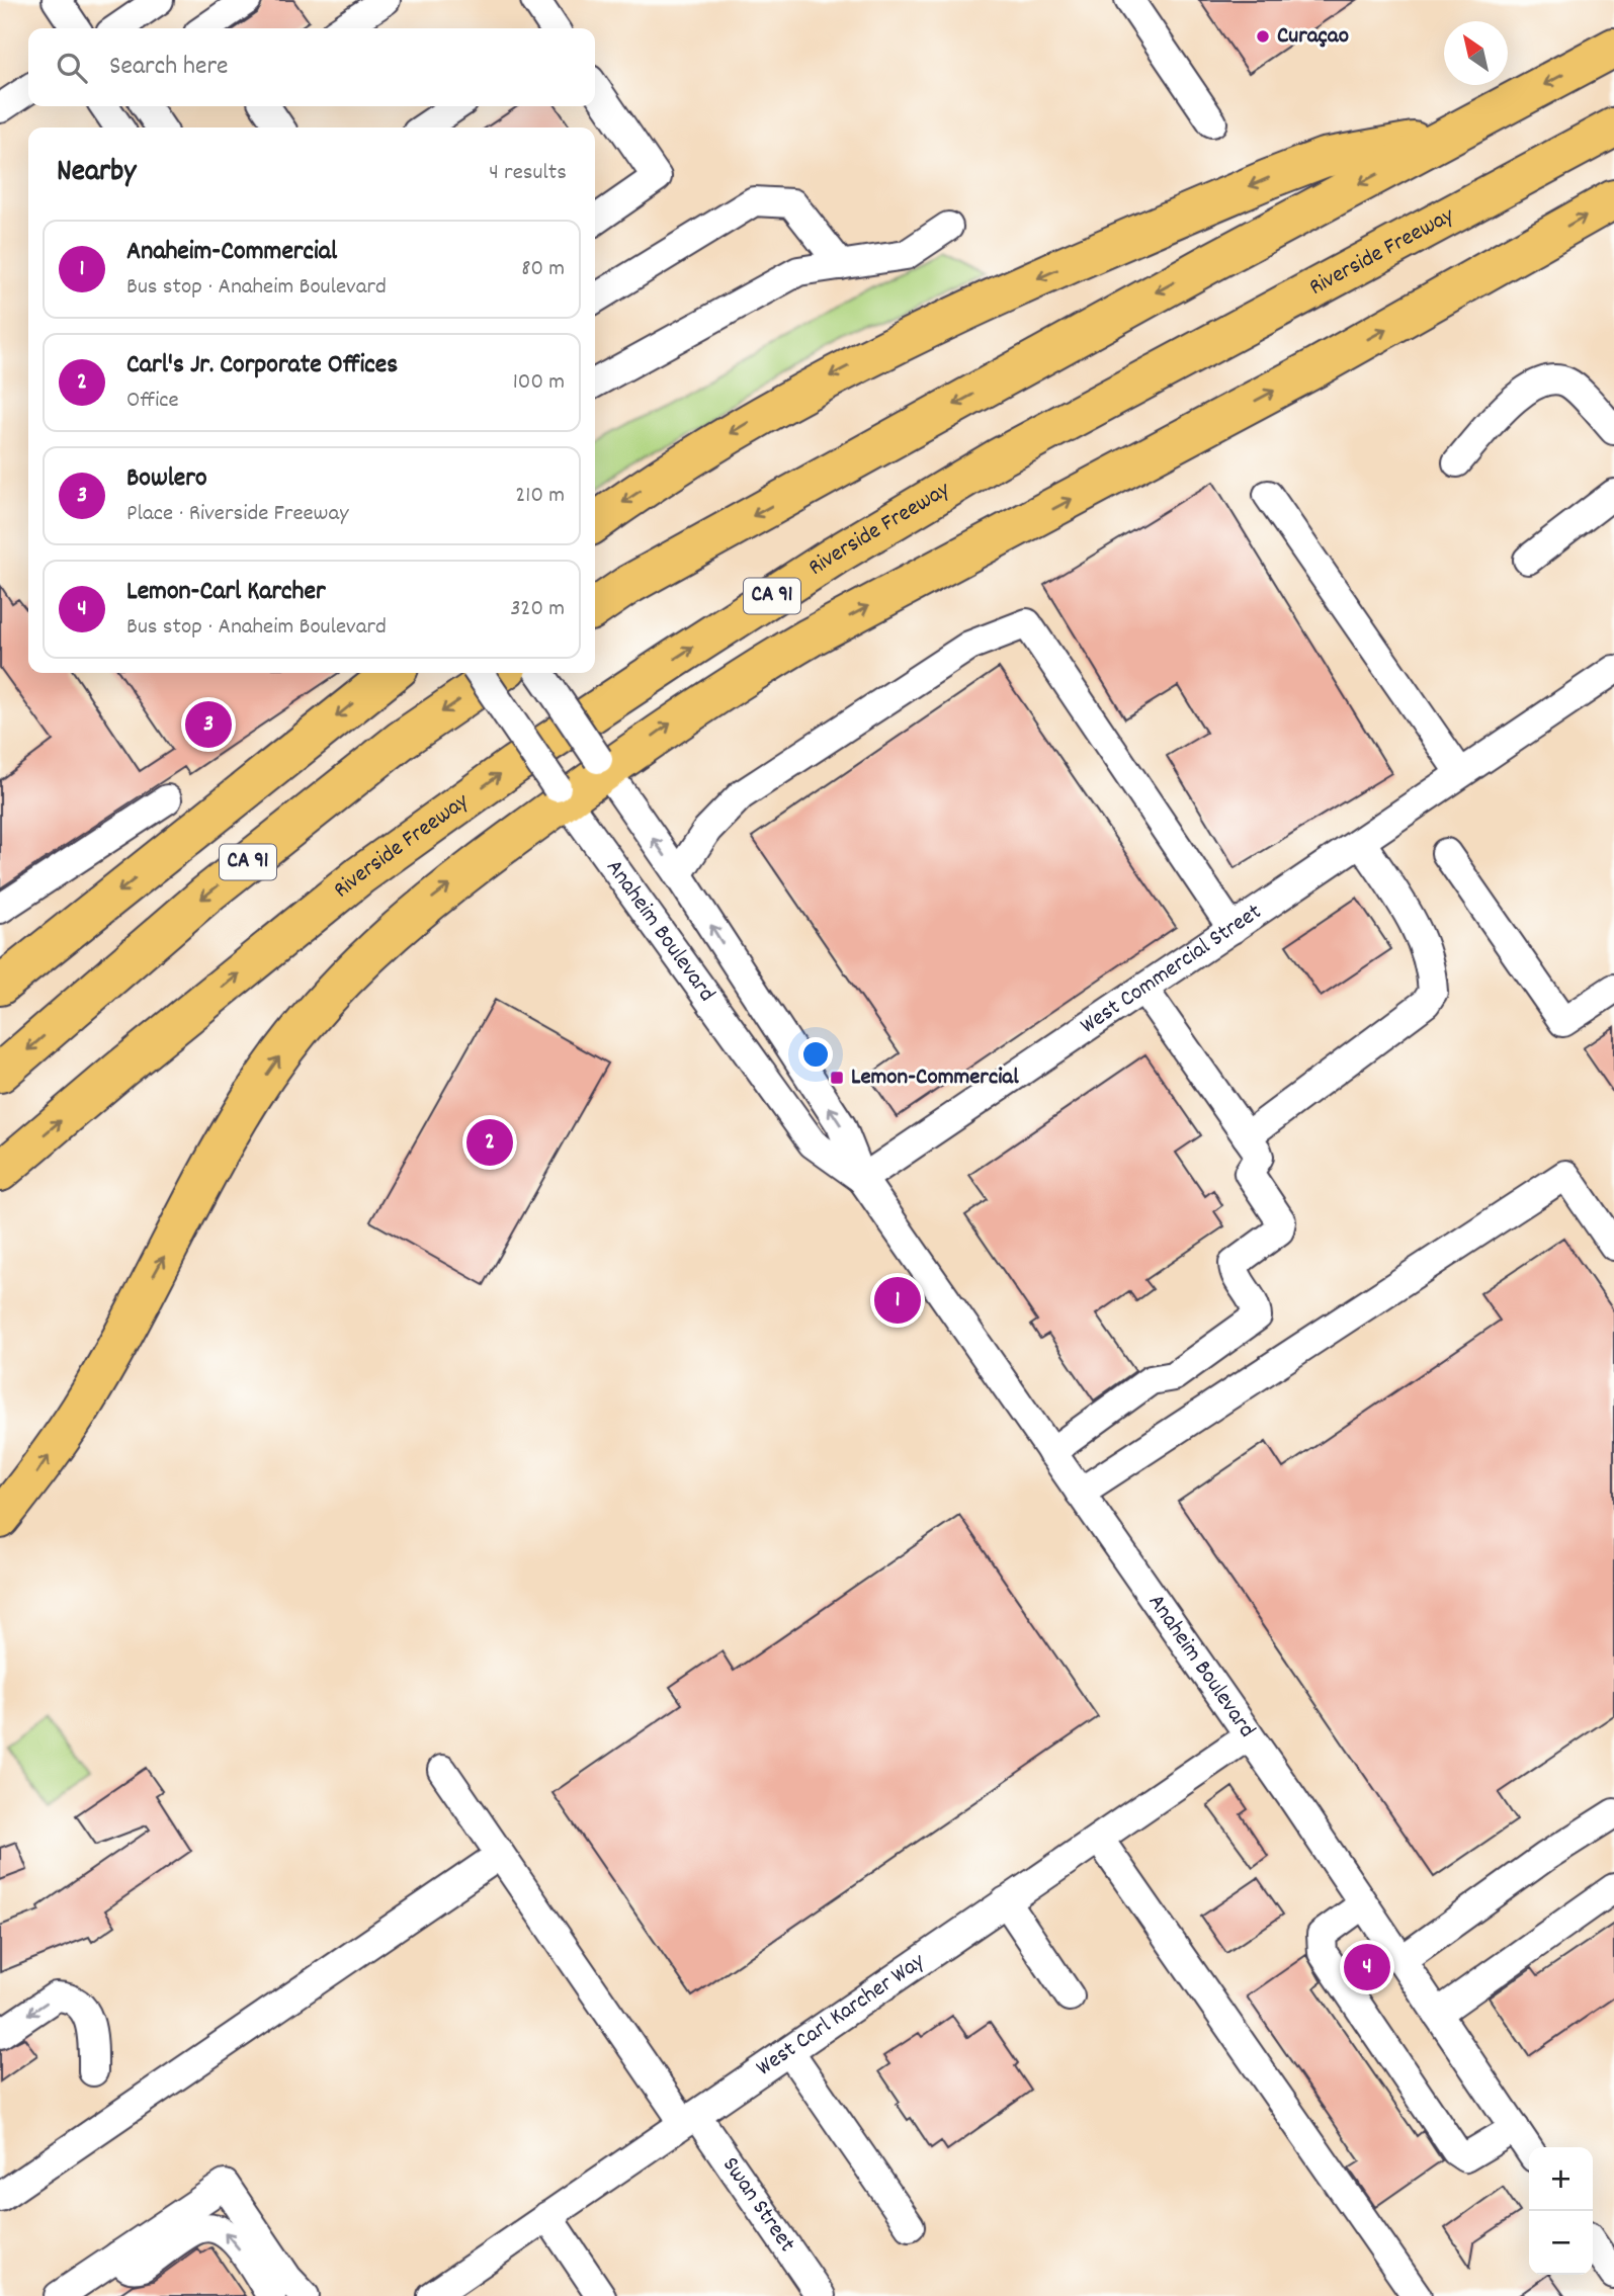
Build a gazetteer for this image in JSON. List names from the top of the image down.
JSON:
{
  "streets": {
    "highway": ["Riverside Freeway", "CA 91"],
    "street": [
      "Anaheim Boulevard",
      "West Commercial Street",
      "West Carl Karcher Way",
      "Swan Street"
    ]
  },
  "crossings": [
    ["Anaheim Boulevard", "West Commercial Street"],
    ["Anaheim Boulevard", "West Carl Karcher Way"],
    ["West Carl Karcher Way", "Swan Street"]
  ],
  "places": {
    "other": ["Curaçao"],
    "transit": ["Lemon-Commercial"]
  },
  "north": "top left",
  "page": {
    "search": "Search here",
    "heading": ["Nearby", "4 results"],
    "list": [
      {
        "mark": "1",
        "name": "Anaheim-Commercial",
        "note": "Bus stop · Anaheim Boulevard",
        "value": "80 m"
      },
      {
        "mark": "2",
        "name": "Carl's Jr. Corporate Offices",
        "note": "Office",
        "value": "100 m"
      },
      {
        "mark": "3",
        "name": "Bowlero",
        "note": "Place · Riverside Freeway",
        "value": "210 m"
      },
      {
        "mark": "4",
        "name": "Lemon-Carl Karcher",
        "note": "Bus stop · Anaheim Boulevard",
        "value": "320 m"
      }
    ],
    "pins": [
      "3",
      "2",
      "1",
      "4"
    ],
    "map_buttons": ["+", "−"]
  }
}
